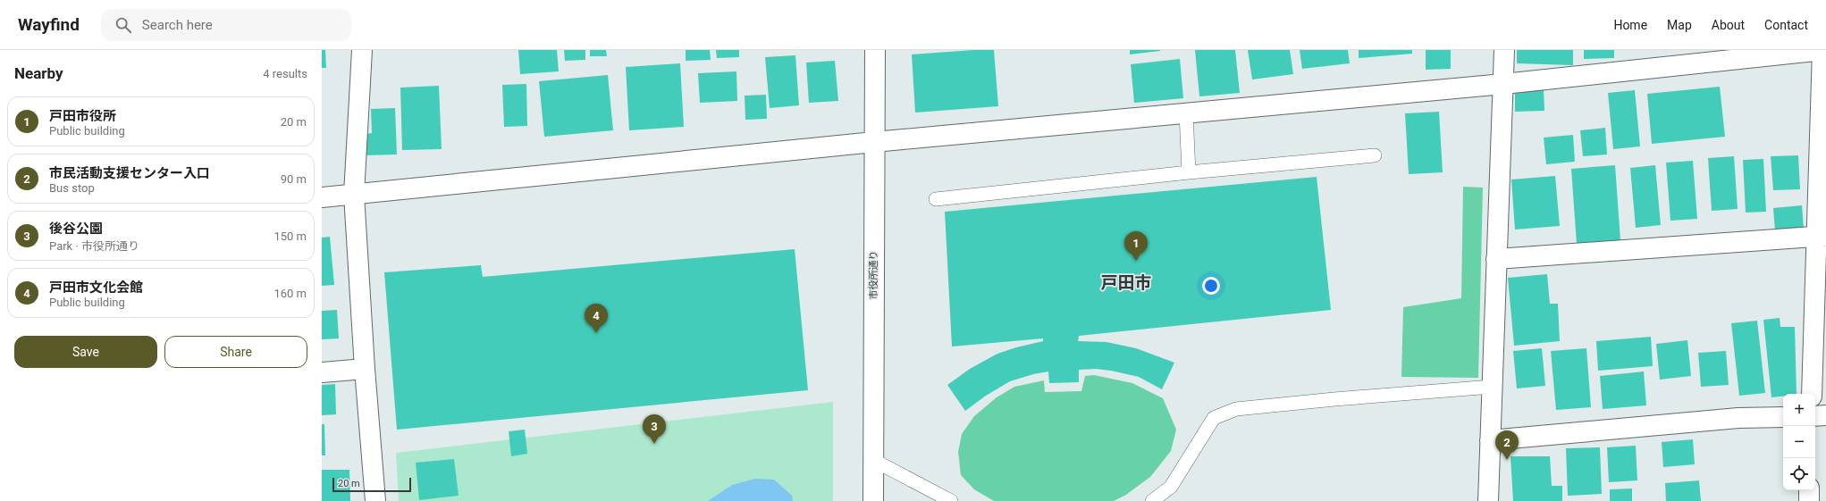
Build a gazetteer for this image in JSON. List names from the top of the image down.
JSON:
{
  "streets": {
    "street": ["市役所通り"]
  },
  "districts": ["戸田市"],
  "scale_bar": "20 m",
  "page": {
    "header": "Wayfind",
    "search": "Search here",
    "nav": [
      "Home",
      "Map",
      "About",
      "Contact"
    ],
    "heading": ["Nearby", "4 results"],
    "list": [
      {
        "mark": "1",
        "name": "戸田市役所",
        "note": "Public building",
        "value": "20 m"
      },
      {
        "mark": "2",
        "name": "市民活動支援センター入口",
        "note": "Bus stop",
        "value": "90 m"
      },
      {
        "mark": "3",
        "name": "後谷公園",
        "note": "Park · 市役所通り",
        "value": "150 m"
      },
      {
        "mark": "4",
        "name": "戸田市文化会館",
        "note": "Public building",
        "value": "160 m"
      }
    ],
    "pins": [
      "1",
      "4",
      "3",
      "2"
    ],
    "buttons": ["Save", "Share"],
    "map_buttons": ["+", "−"],
    "scale": "20 m"
  }
}
